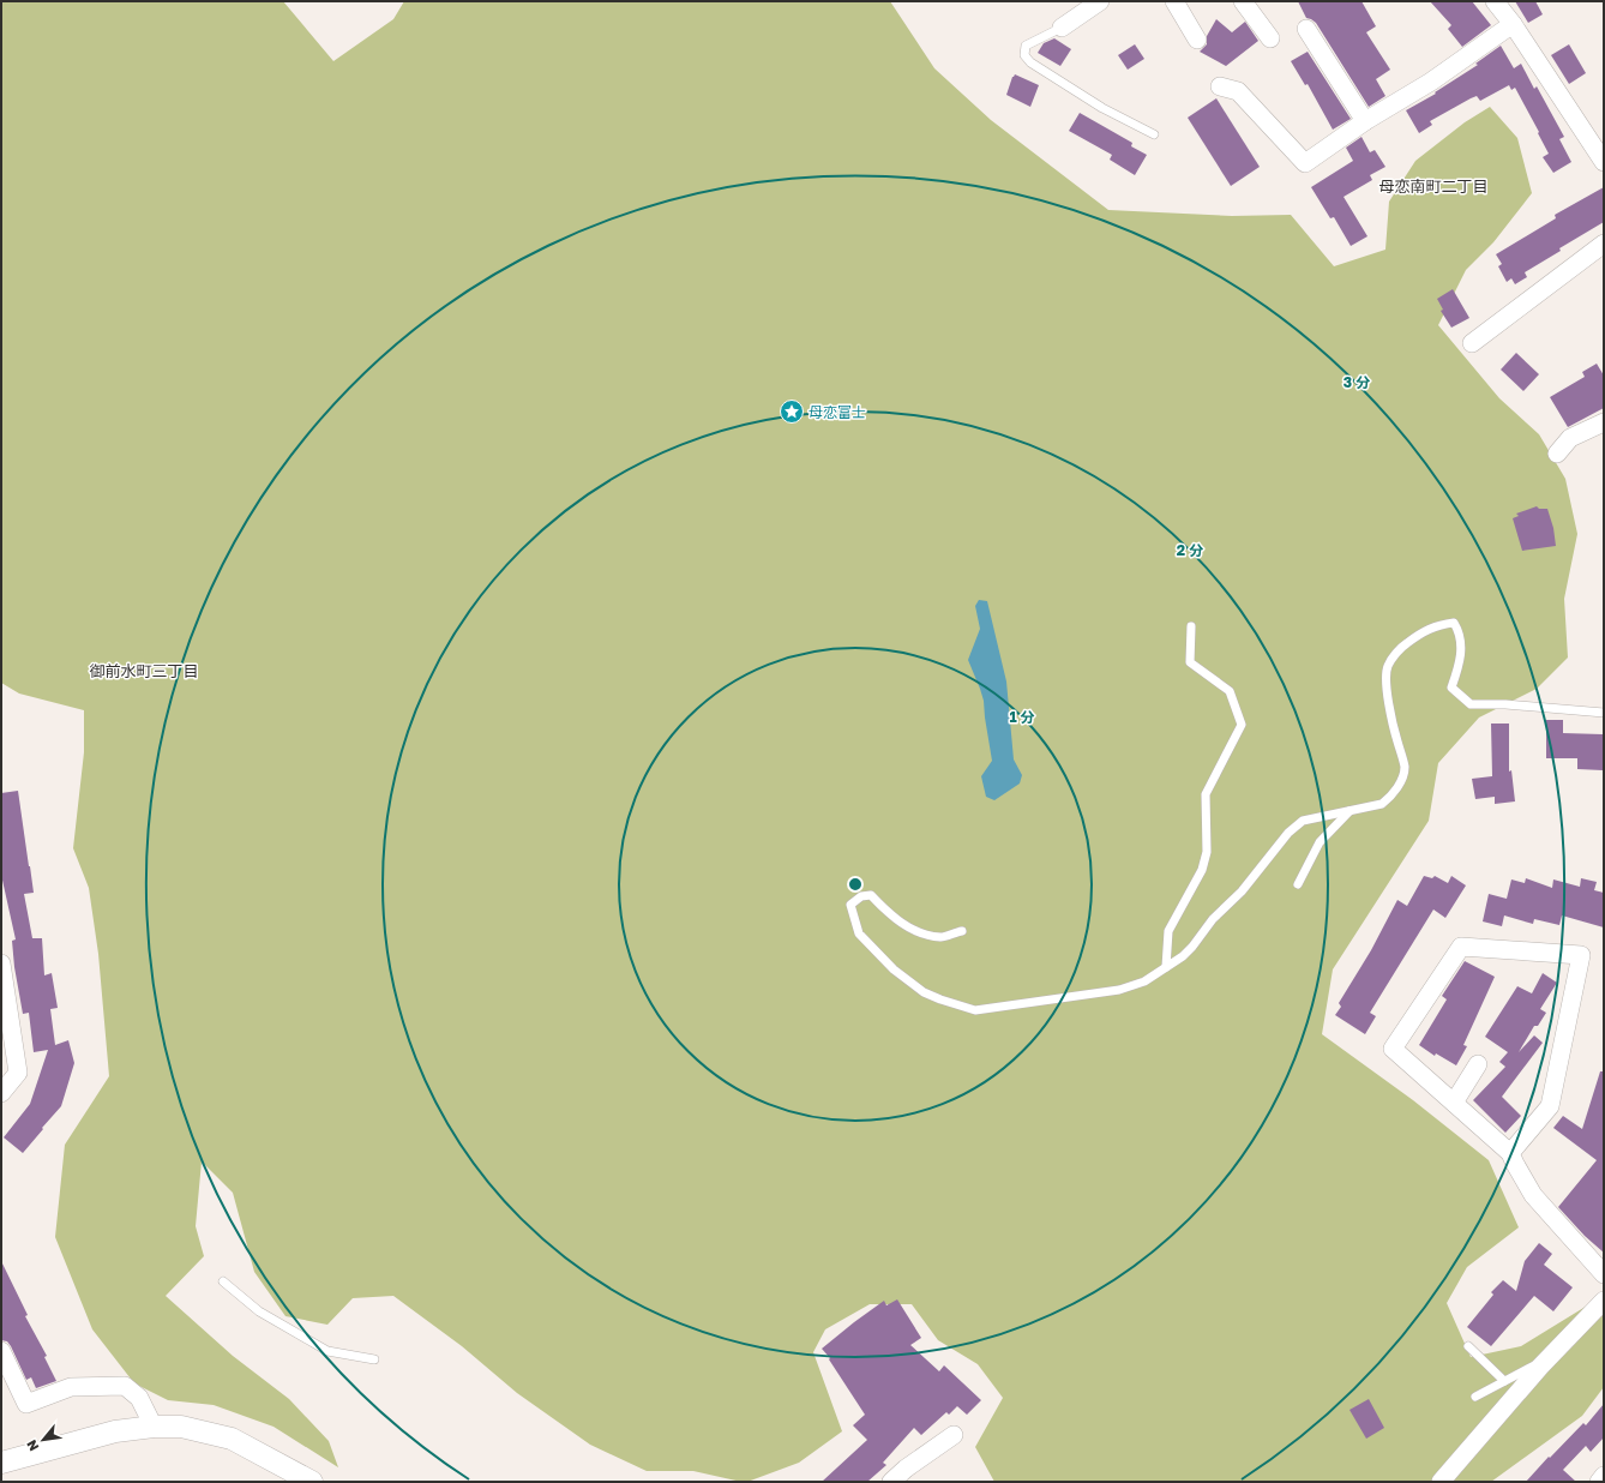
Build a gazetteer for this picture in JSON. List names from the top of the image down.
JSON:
{
  "districts": ["母恋南町二丁目", "御前水町三丁目"],
  "places": {
    "place": ["母恋富士"]
  },
  "north": "bottom left",
  "rings": ["3 分", "2 分", "1 分"]
}
